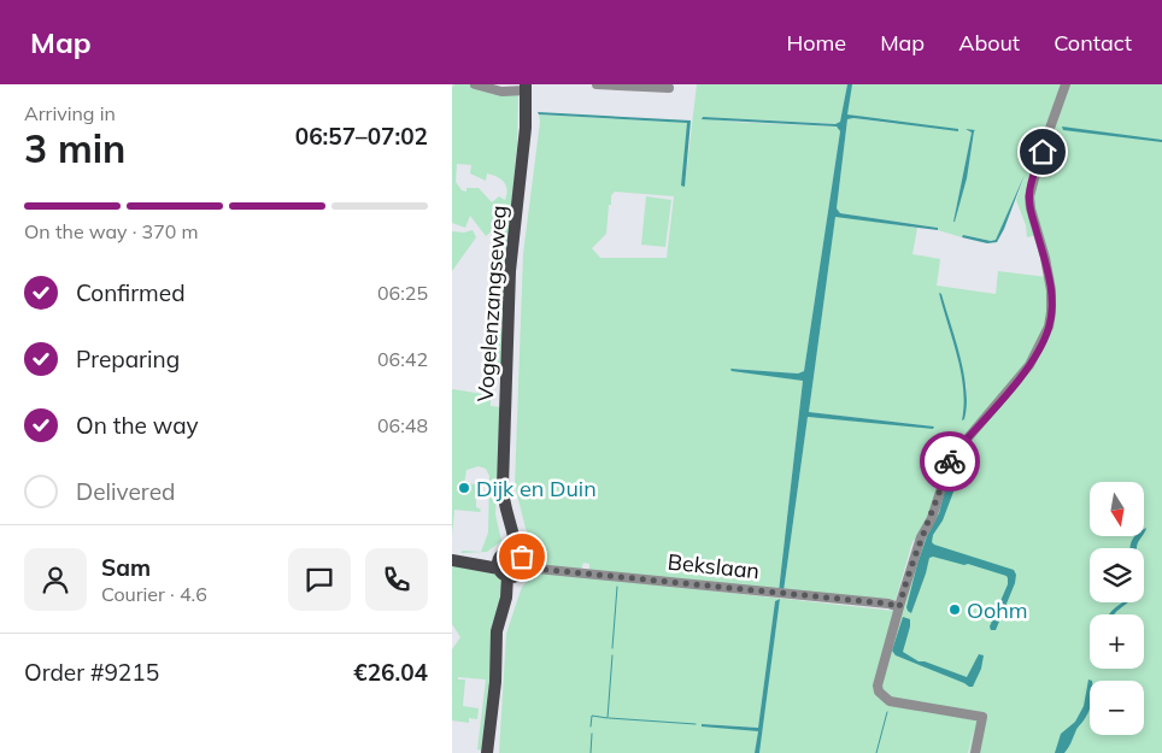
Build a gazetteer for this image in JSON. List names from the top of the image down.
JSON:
{
  "streets": {
    "main road": ["Vogelenzangseweg", "Bekslaan"]
  },
  "crossings": [
    ["Vogelenzangseweg", "Bekslaan"]
  ],
  "places": ["Dijk en Duin", "Oohm"],
  "north": "bottom",
  "page": {
    "header": "Map",
    "nav": [
      "Home",
      "Map",
      "About",
      "Contact"
    ],
    "heading": ["3 min", "Arriving in", "06:57–07:02"],
    "panel": [
      "Sam",
      "Courier · 4.6",
      "Order #9215",
      "€26.04"
    ],
    "bar": "On the way · 370 m",
    "list": [
      ["Confirmed", "06:25"],
      ["Preparing", "06:42"],
      ["On the way", "06:48"],
      "Delivered"
    ],
    "map_buttons": ["+", "−"]
  }
}
